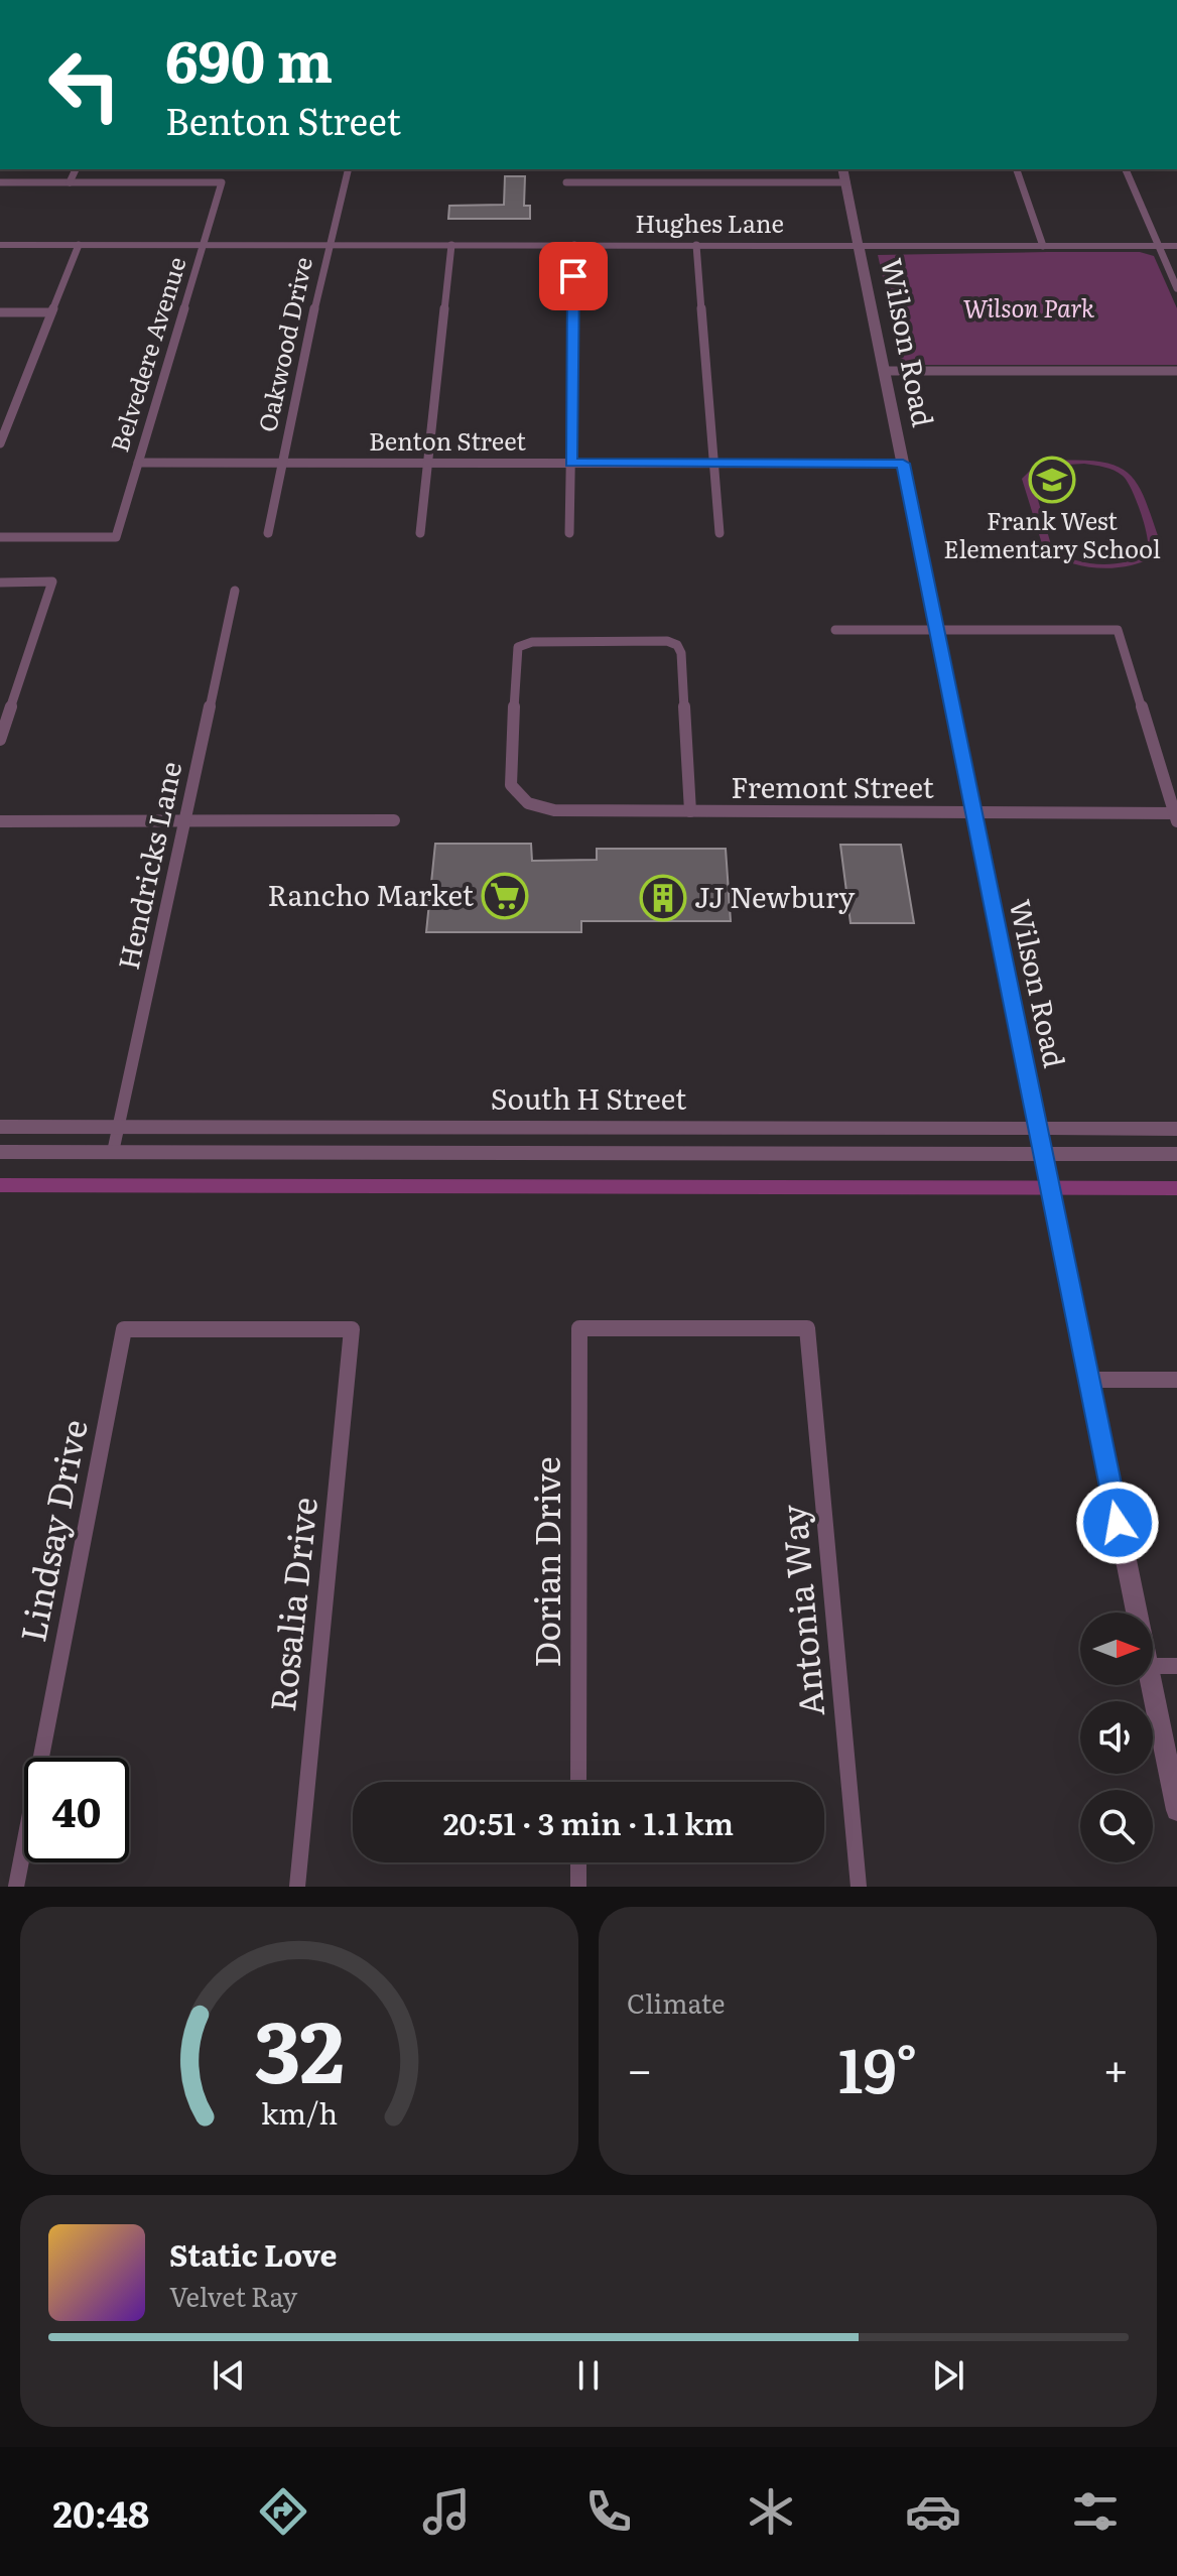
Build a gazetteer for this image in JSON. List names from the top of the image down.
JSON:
{
  "streets": {
    "street": [
      "Hughes Lane",
      "Wilson Road",
      "Oakwood Drive",
      "Belvedere Avenue",
      "Benton Street",
      "Fremont Street",
      "Hendricks Lane",
      "South H Street",
      "Lindsay Drive",
      "Dorian Drive",
      "Rosalia Drive",
      "Antonia Way"
    ]
  },
  "crossings": [
    ["Hughes Lane", "Wilson Road"],
    ["Hughes Lane", "Oakwood Drive"],
    ["Hughes Lane", "Belvedere Avenue"],
    ["Wilson Road", "Benton Street"],
    ["Wilson Road", "Fremont Street"],
    ["Wilson Road", "South H Street"],
    ["Oakwood Drive", "Benton Street"],
    ["Belvedere Avenue", "Benton Street"],
    ["Hendricks Lane", "South H Street"],
    ["Lindsay Drive", "Rosalia Drive"],
    ["Dorian Drive", "Antonia Way"]
  ],
  "parks": ["Wilson Park"],
  "places": {
    "school or university": ["Frank West Elementary School"],
    "supermarket": ["Rancho Market"],
    "building": ["JJ Newbury"]
  },
  "north": "right",
  "page": {
    "turn": ["690 m", "Benton Street"],
    "limit": "40",
    "trip": "20:51 · 3 min · 1.1 km",
    "tile": "Climate",
    "heat": ["−", "19°", "+"],
    "song": ["Static Love", "Velvet Ray"],
    "tabs": "20:48",
    "gauge": ["32", "km/h"]
  }
}
